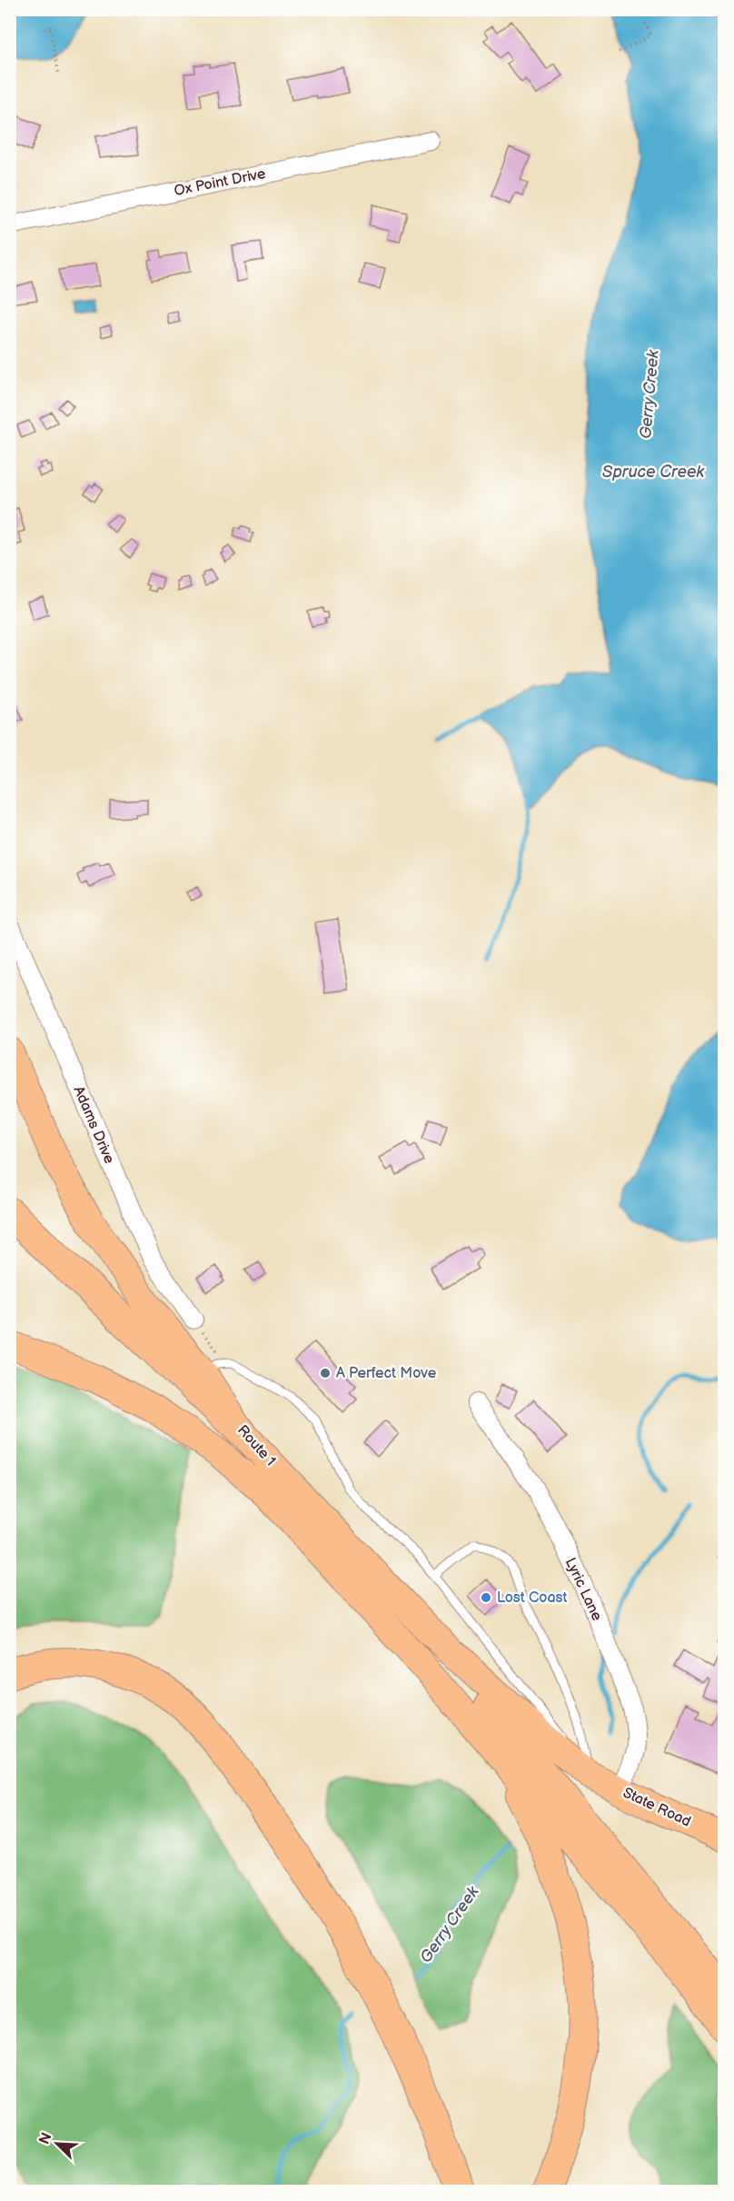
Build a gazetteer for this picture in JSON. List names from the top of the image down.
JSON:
{
  "streets": {
    "main road": ["Route 1", "State Road"],
    "street": ["Ox Point Drive", "Adams Drive", "Lyric Lane"]
  },
  "crossings": [
    ["Route 1", "State Road"],
    ["Lyric Lane", "State Road"]
  ],
  "water": ["Gerry Creek", "Spruce Creek"],
  "places": ["A Perfect Move", "Lost Coast"],
  "north": "top left"
}
